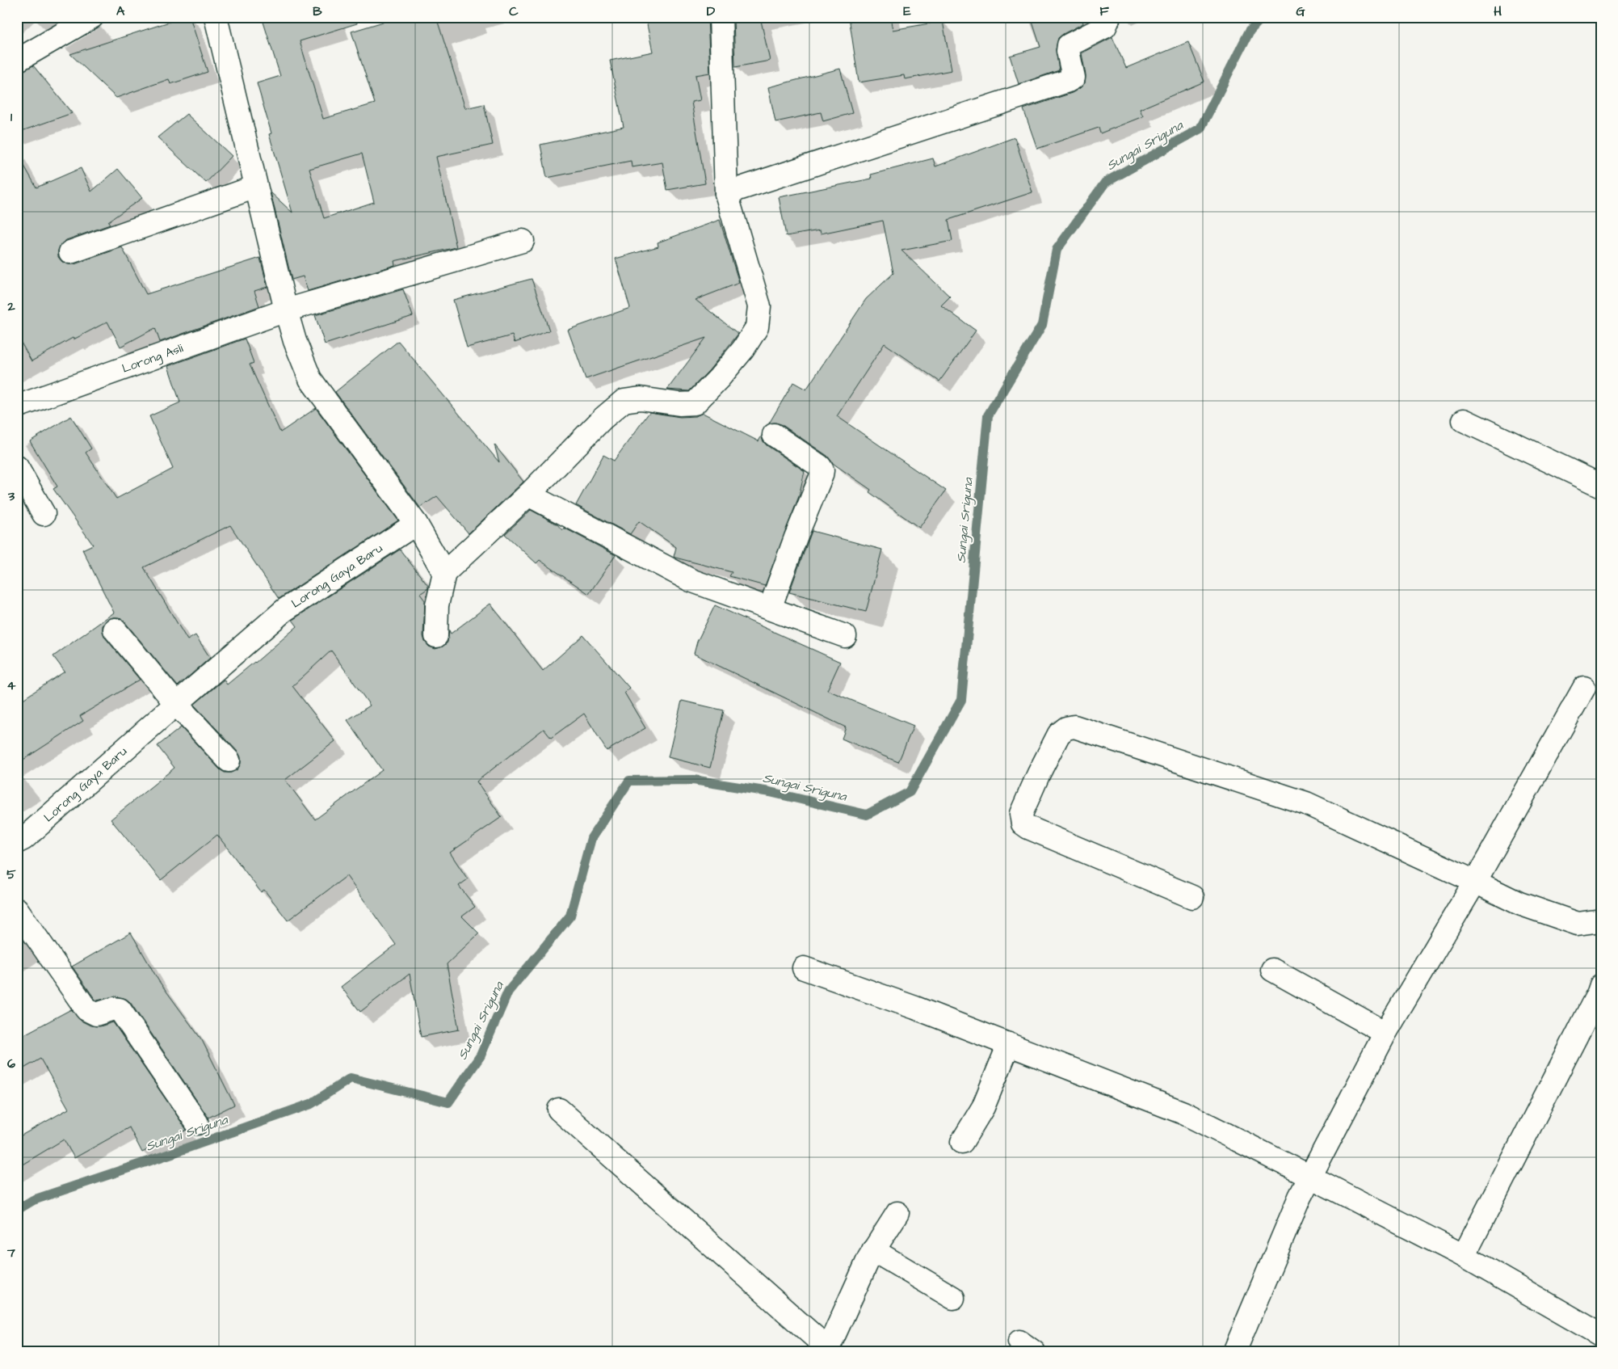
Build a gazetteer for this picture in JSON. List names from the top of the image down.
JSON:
{
  "streets": {
    "street": ["Lorong Asli", "Lorong Gaya Baru"]
  },
  "water": ["Sungai Sriguna"],
  "grid": {
    "columns": [
      "A",
      "B",
      "C",
      "D",
      "E",
      "F",
      "G",
      "H"
    ],
    "rows": [
      "1",
      "2",
      "3",
      "4",
      "5",
      "6",
      "7"
    ]
  }
}
